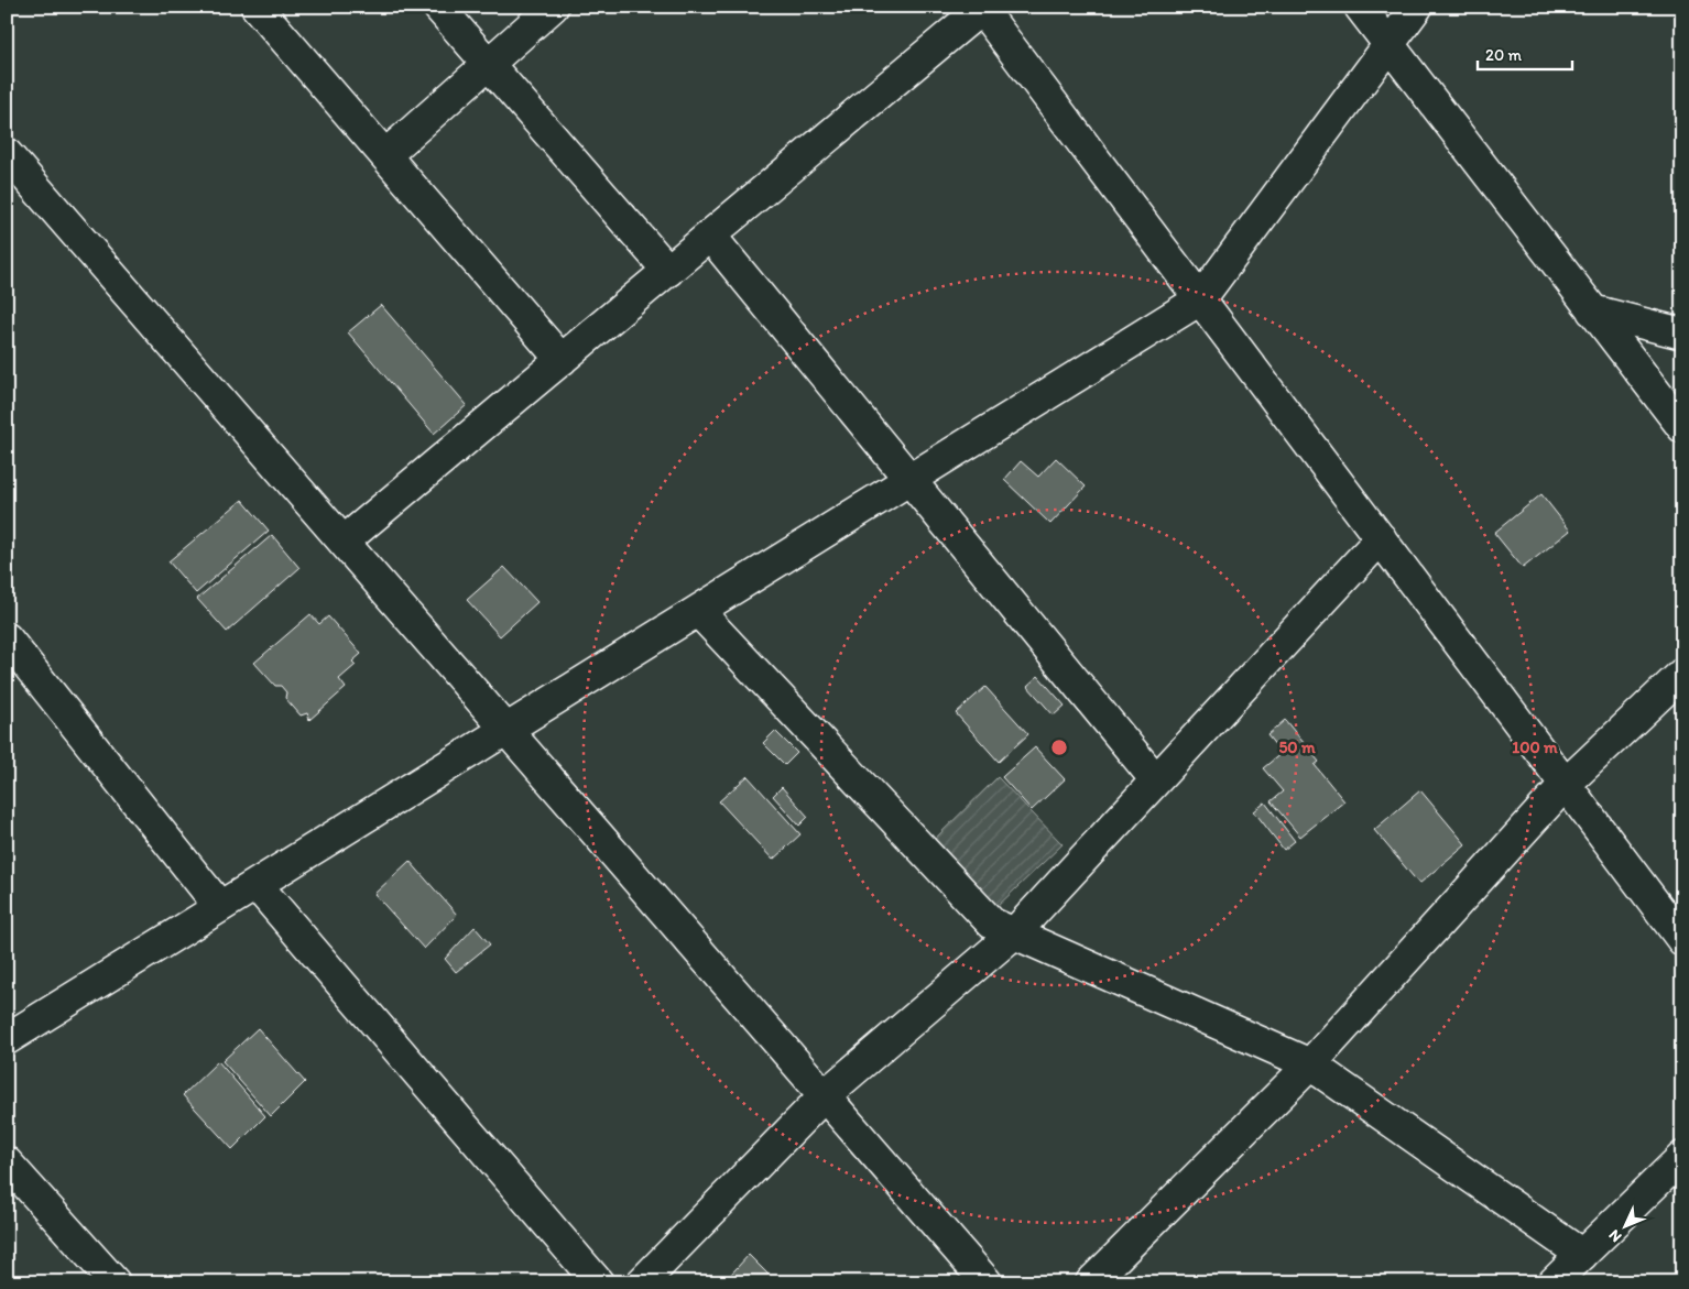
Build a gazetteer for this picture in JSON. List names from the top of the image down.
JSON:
{
  "scale_bar": "20 m",
  "north": "bottom left",
  "rings": ["50 m", "100 m"]
}
